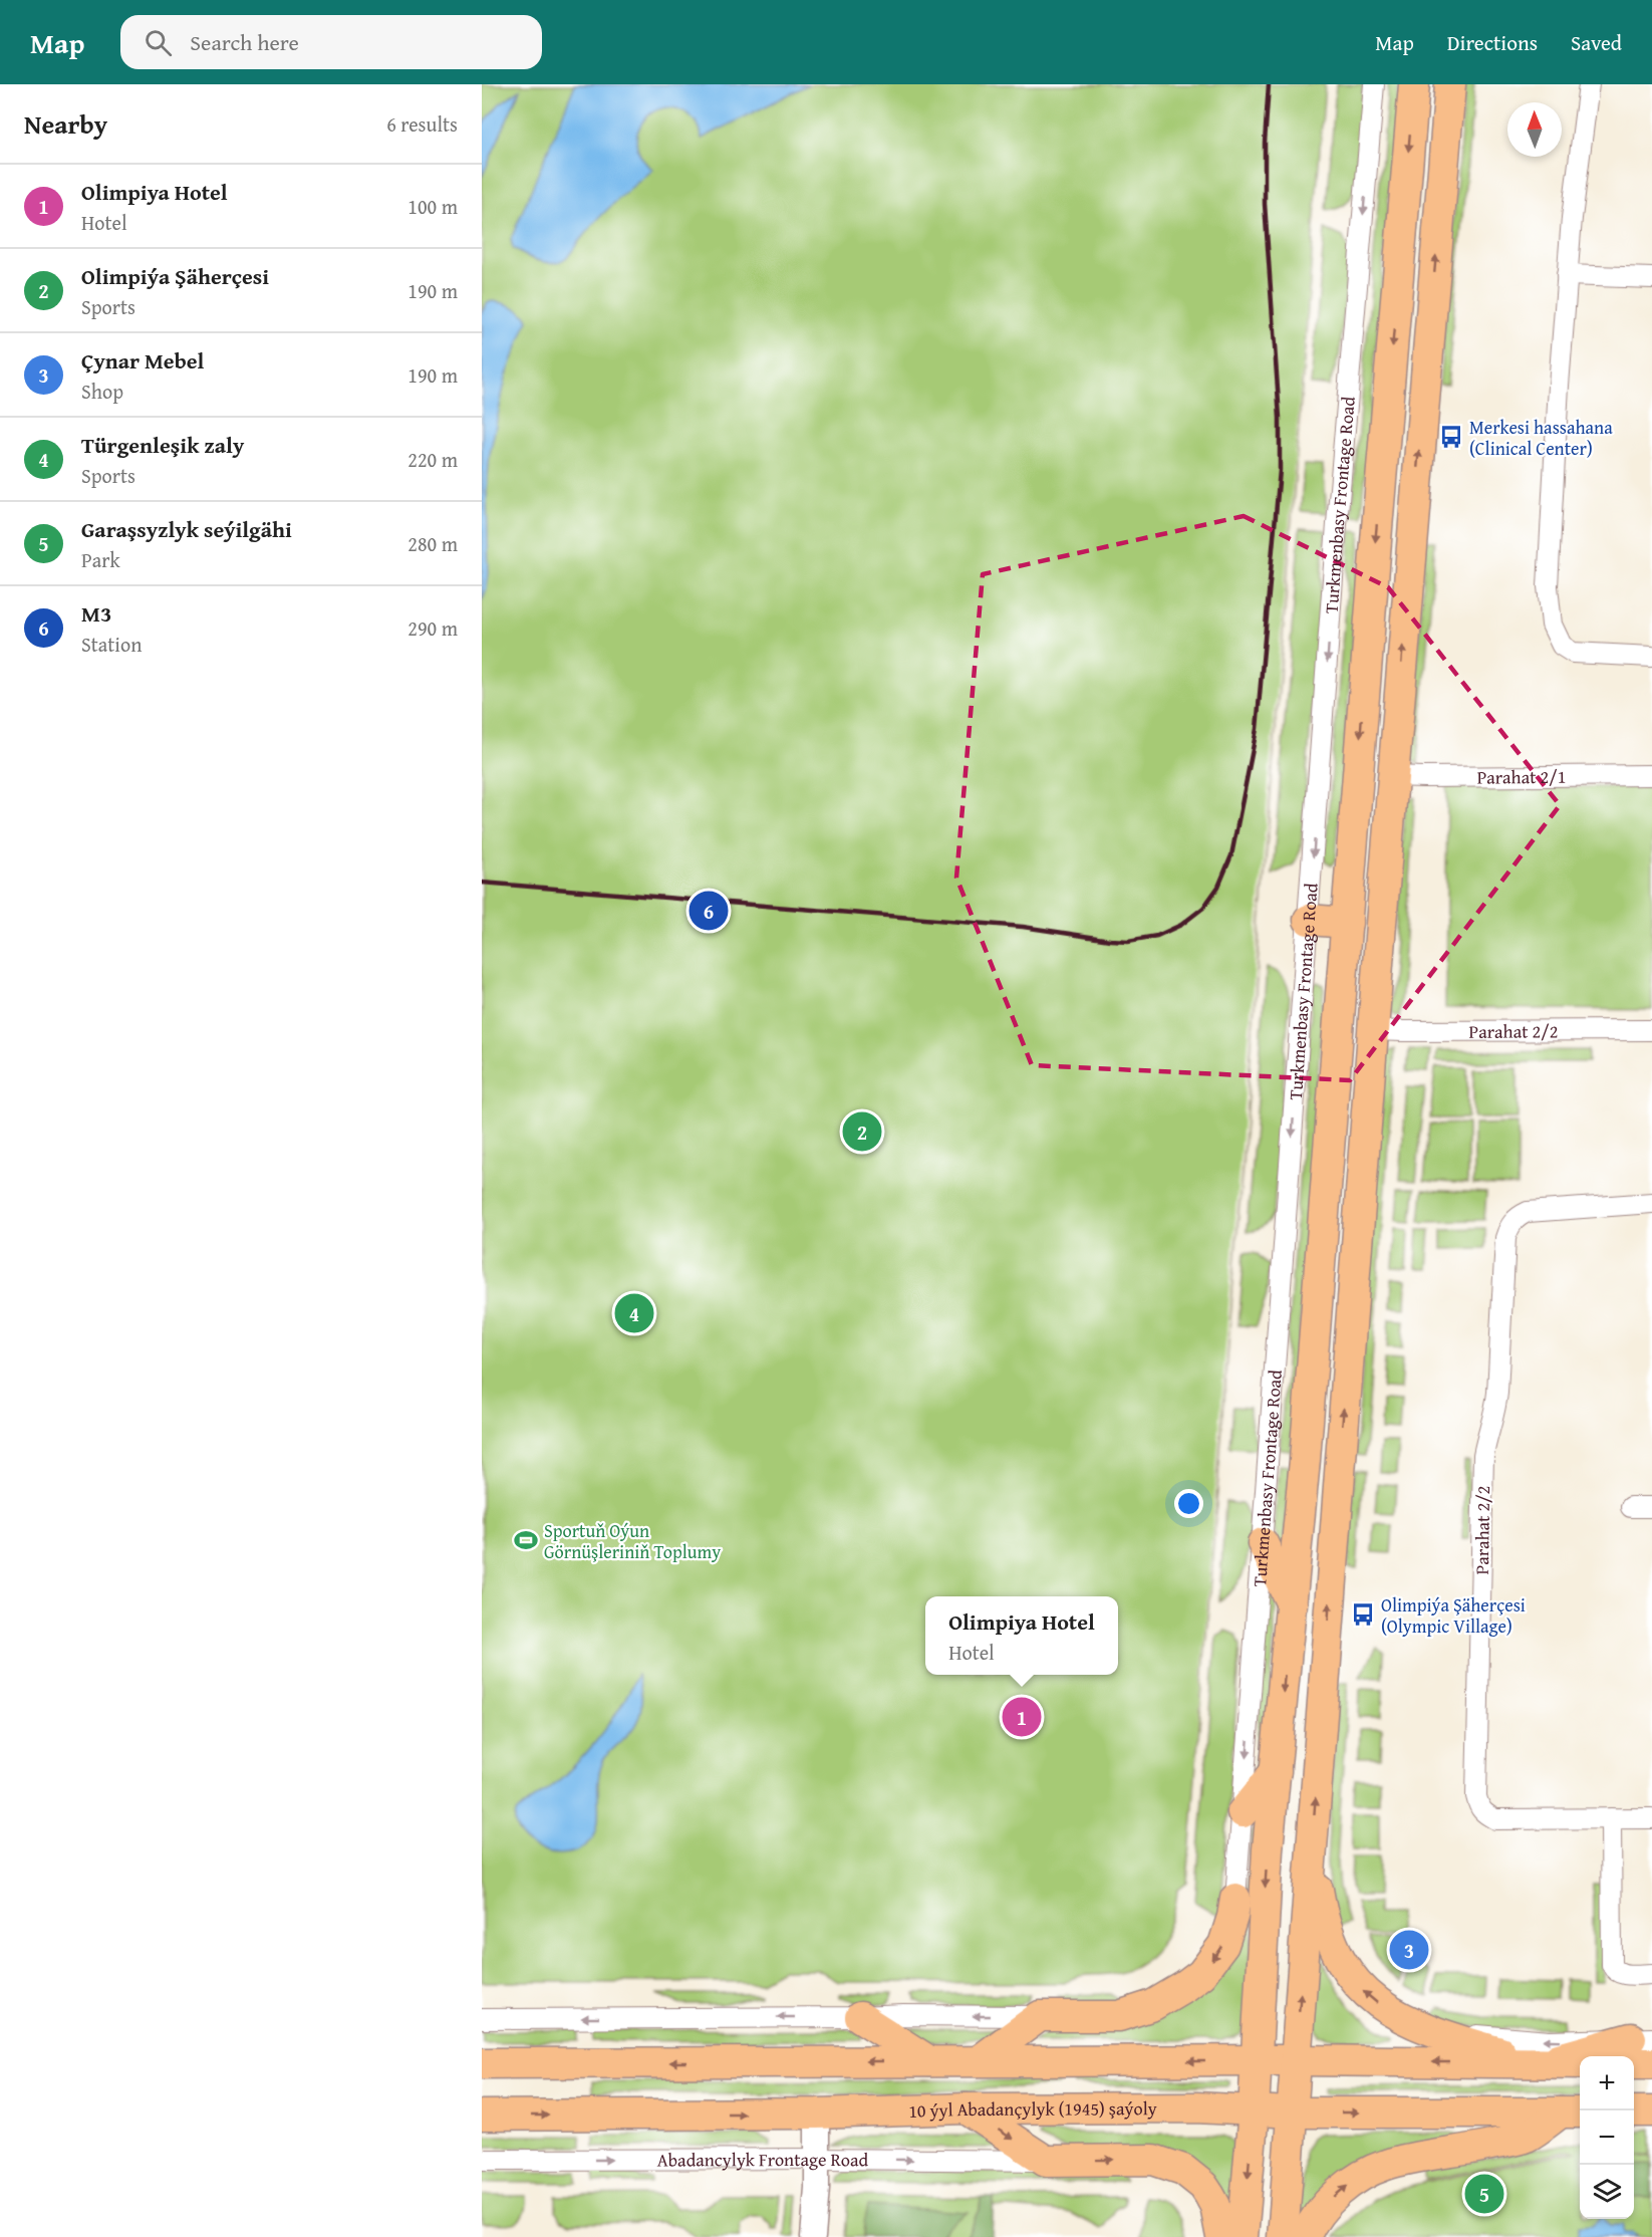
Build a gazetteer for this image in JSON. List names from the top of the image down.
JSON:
{
  "streets": {
    "main road": ["10 ýyl Abadançylyk (1945) şaýoly"],
    "street": [
      "Turkmenbasy Frontage Road",
      "Parahat 2/1",
      "Parahat 2/2",
      "Abadancylyk Frontage Road"
    ]
  },
  "one_way": ["Turkmenbasy Frontage Road"],
  "places": {
    "bus stop": ["Merkesi hassahana (Clinical Center)", "Olimpiýa Şäherçesi (Olympic Village)"],
    "sports": ["Sportuň Oýun Görnüşleriniň Toplumy"]
  },
  "north": "top",
  "page": {
    "header": "Map",
    "search": "Search here",
    "nav": ["Map", "Directions", "Saved"],
    "heading": ["Nearby", "6 results"],
    "list": [
      {
        "mark": "1",
        "name": "Olimpiya Hotel",
        "note": "Hotel",
        "value": "100 m"
      },
      {
        "mark": "2",
        "name": "Olimpiýa Şäherçesi",
        "note": "Sports",
        "value": "190 m"
      },
      {
        "mark": "3",
        "name": "Çynar Mebel",
        "note": "Shop",
        "value": "190 m"
      },
      {
        "mark": "4",
        "name": "Türgenleşik zaly",
        "note": "Sports",
        "value": "220 m"
      },
      {
        "mark": "5",
        "name": "Garaşsyzlyk seýilgähi",
        "note": "Park",
        "value": "280 m"
      },
      {
        "mark": "6",
        "name": "M3",
        "note": "Station",
        "value": "290 m"
      }
    ],
    "pins": [
      "6",
      "2",
      "4",
      "1",
      "3",
      "5"
    ],
    "popup": ["Olimpiya Hotel", "Hotel"],
    "map_buttons": ["+", "−"]
  }
}
